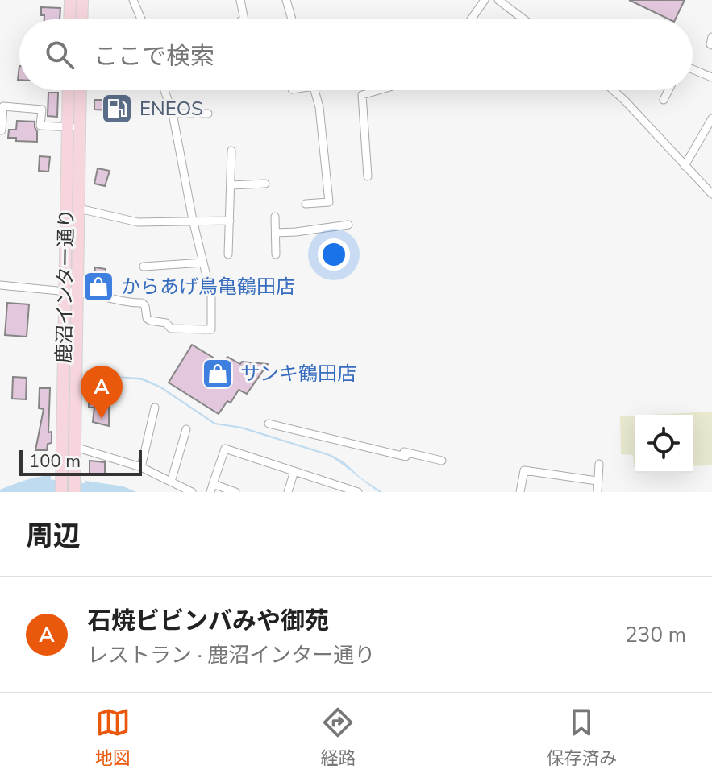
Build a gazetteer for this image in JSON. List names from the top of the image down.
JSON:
{
  "streets": {
    "main road": ["鹿沼インター通り"]
  },
  "places": {
    "fuel station": ["ENEOS"],
    "shop": ["からあげ鳥亀鶴田店", "サンキ鶴田店"]
  },
  "scale_bar": "100 m",
  "page": {
    "search": "ここで検索",
    "pins": "A",
    "scale": "100 m",
    "heading": "周辺",
    "list": [
      {
        "mark": "A",
        "name": "石焼ビビンバみや御苑",
        "note": "レストラン · 鹿沼インター通り",
        "value": "230 m"
      }
    ],
    "nav": ["地図", "経路", "保存済み"]
  }
}
